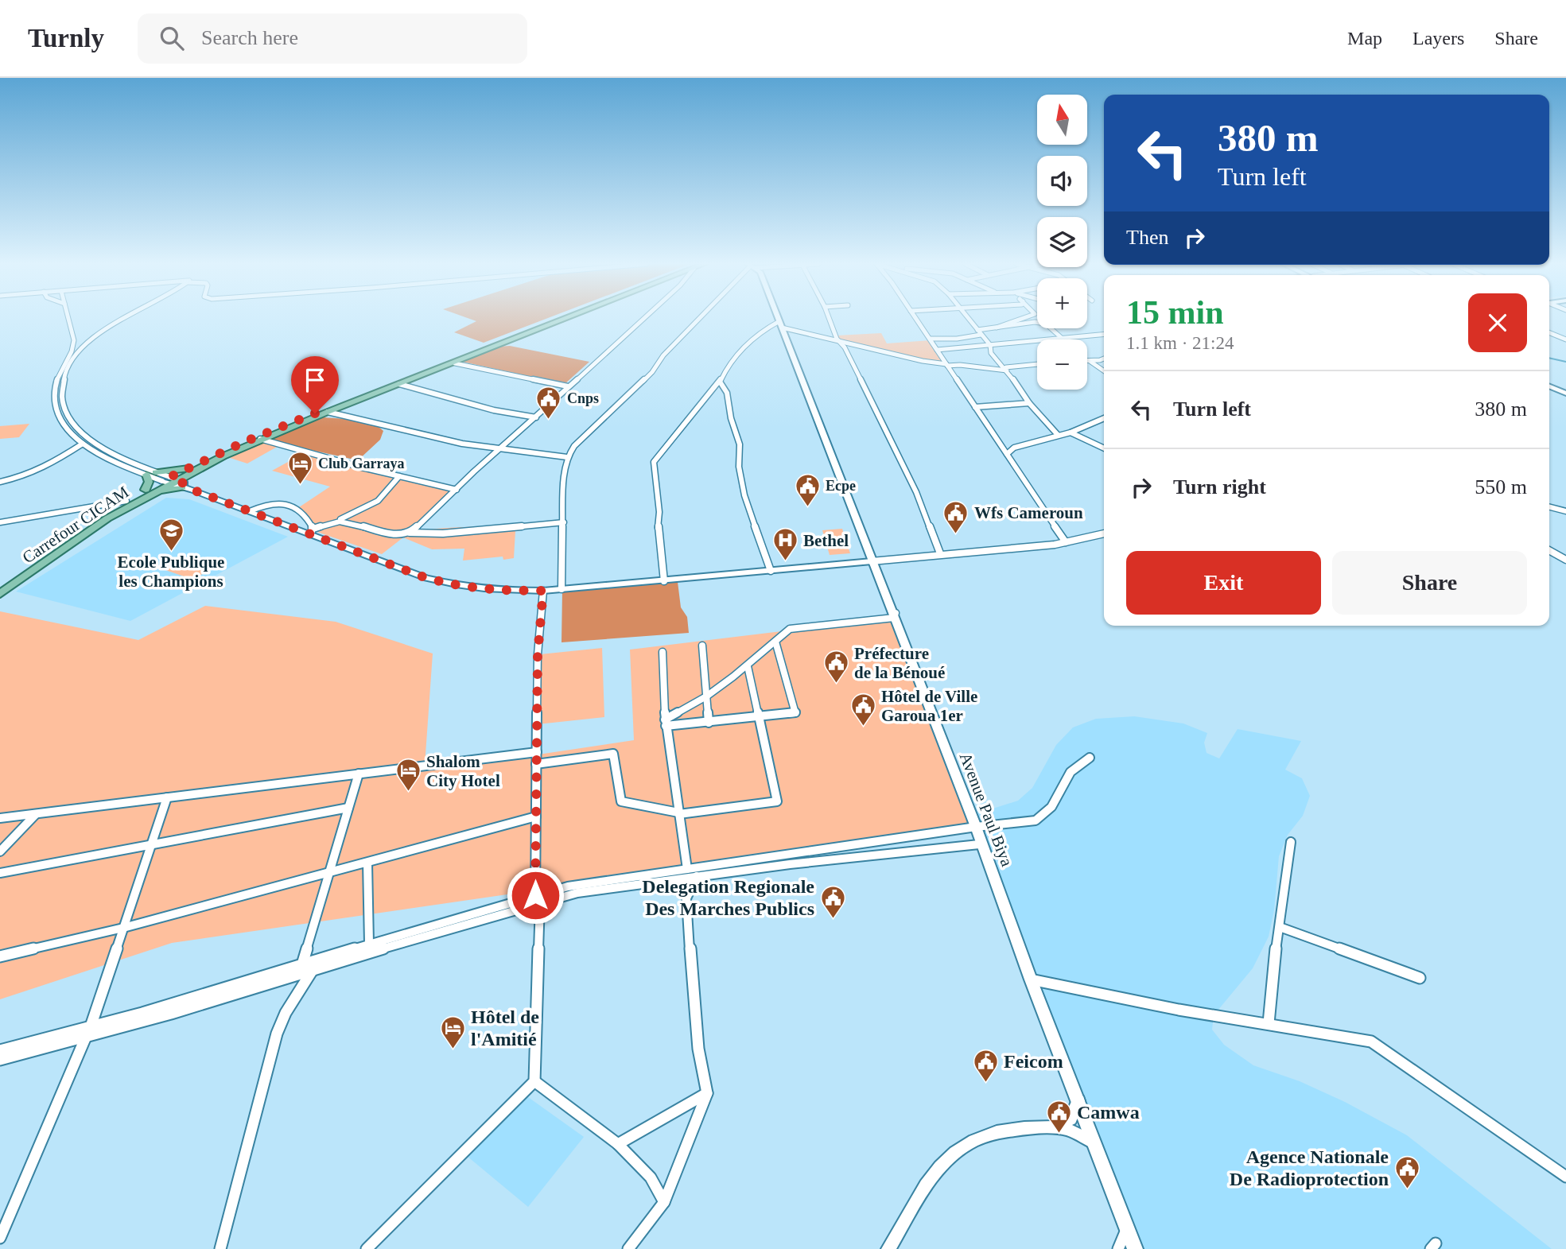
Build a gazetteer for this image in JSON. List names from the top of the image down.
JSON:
{
  "streets": {
    "main road": ["Carrefour CICAM", "Avenue Paul Biya"]
  },
  "places": {
    "public building": [
      "Cnps",
      "Ecpe",
      "Wfs Cameroun",
      "Préfecture de la Bénoué",
      "Hôtel de Ville Garoua 1er",
      "Delegation Regionale Des Marches Publics",
      "Feicom",
      "Camwa",
      "Agence Nationale De Radioprotection"
    ],
    "hotel": ["Club Garraya", "Shalom City Hotel", "Hôtel de l'Amitié"],
    "school or university": ["Ecole Publique les Champions"],
    "hospital": ["Bethel"]
  },
  "north": "top",
  "page": {
    "header": "Turnly",
    "search": "Search here",
    "nav": ["Map", "Layers", "Share"],
    "map_buttons": ["+", "−"],
    "turn": ["380 m", "Turn left"],
    "then": "Then",
    "heading": ["15 min", "1.1 km · 21:24"],
    "list": [
      {
        "name": "Turn left",
        "value": "380 m"
      },
      {
        "name": "Turn right",
        "value": "550 m"
      }
    ],
    "buttons": ["Exit", "Share"]
  }
}
